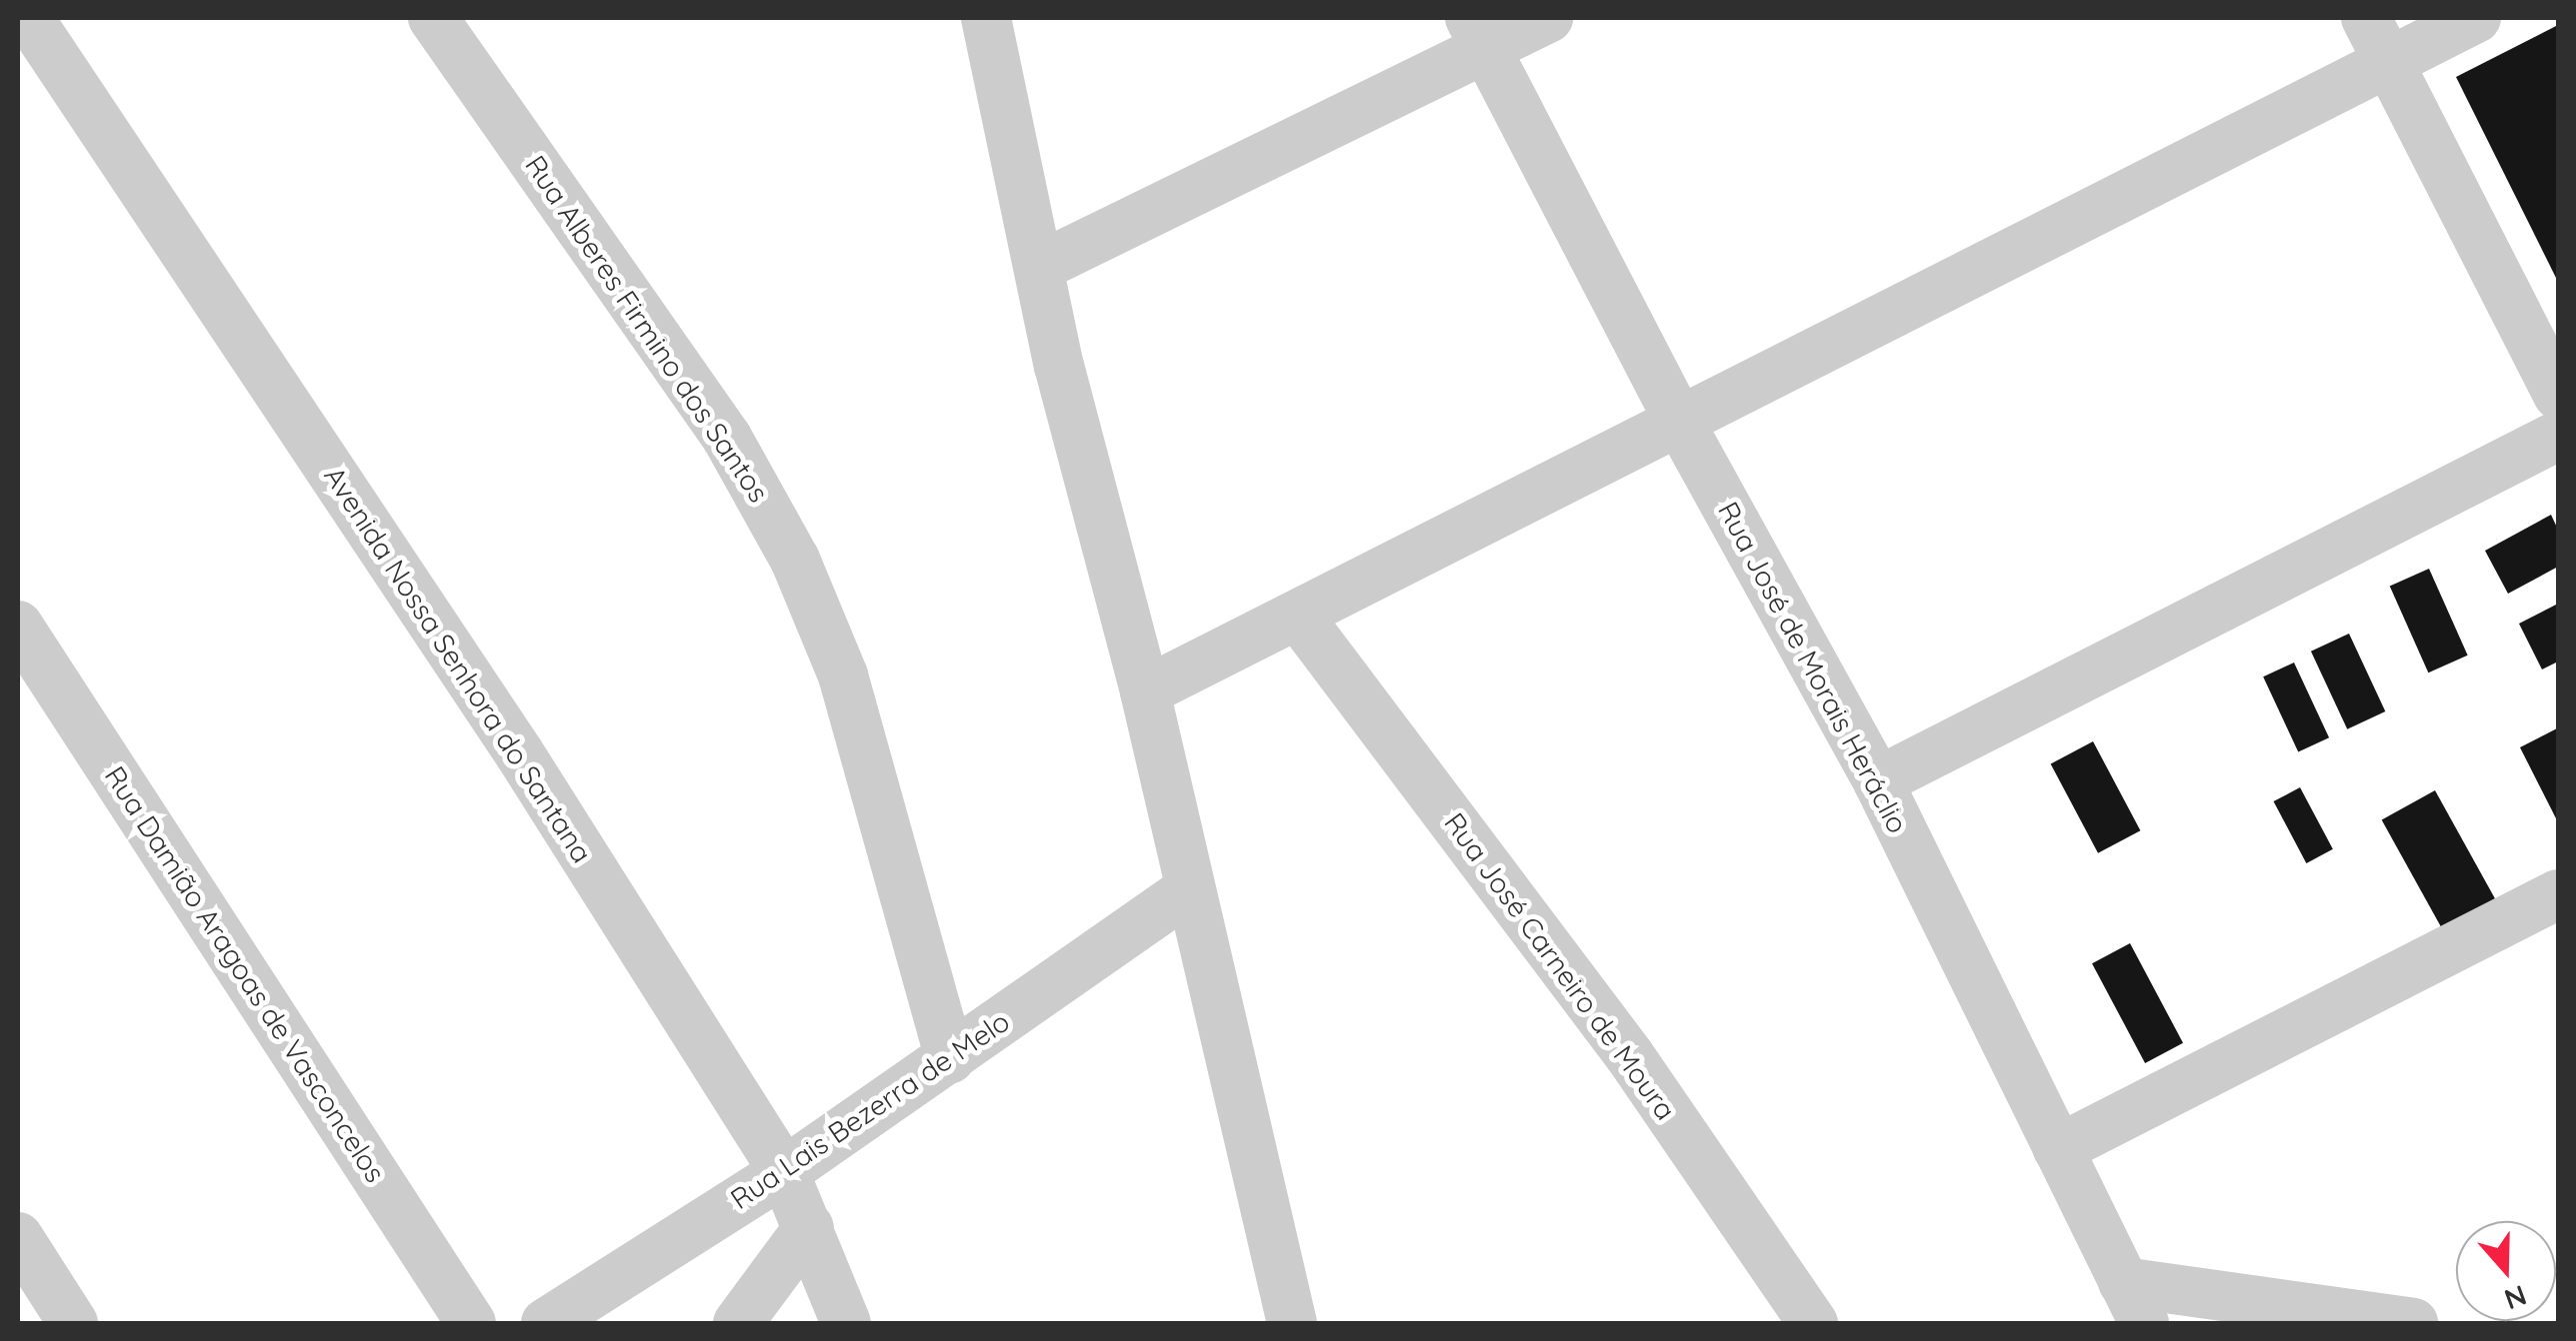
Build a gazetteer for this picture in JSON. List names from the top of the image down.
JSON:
{
  "streets": {
    "street": [
      "Rua Alberes Firmino dos Santos",
      "Avenida Nossa Senhora do Santana",
      "Rua José de Morais Heráclio",
      "Rua José Carneiro de Moura",
      "Rua Damião Aragoas de Vasconcelos",
      "Rua Lais Bezerra de Melo"
    ]
  },
  "crossings": [
    ["Rua Alberes Firmino dos Santos", "Rua Lais Bezerra de Melo"],
    ["Avenida Nossa Senhora do Santana", "Rua Lais Bezerra de Melo"]
  ],
  "north": "bottom"
}
